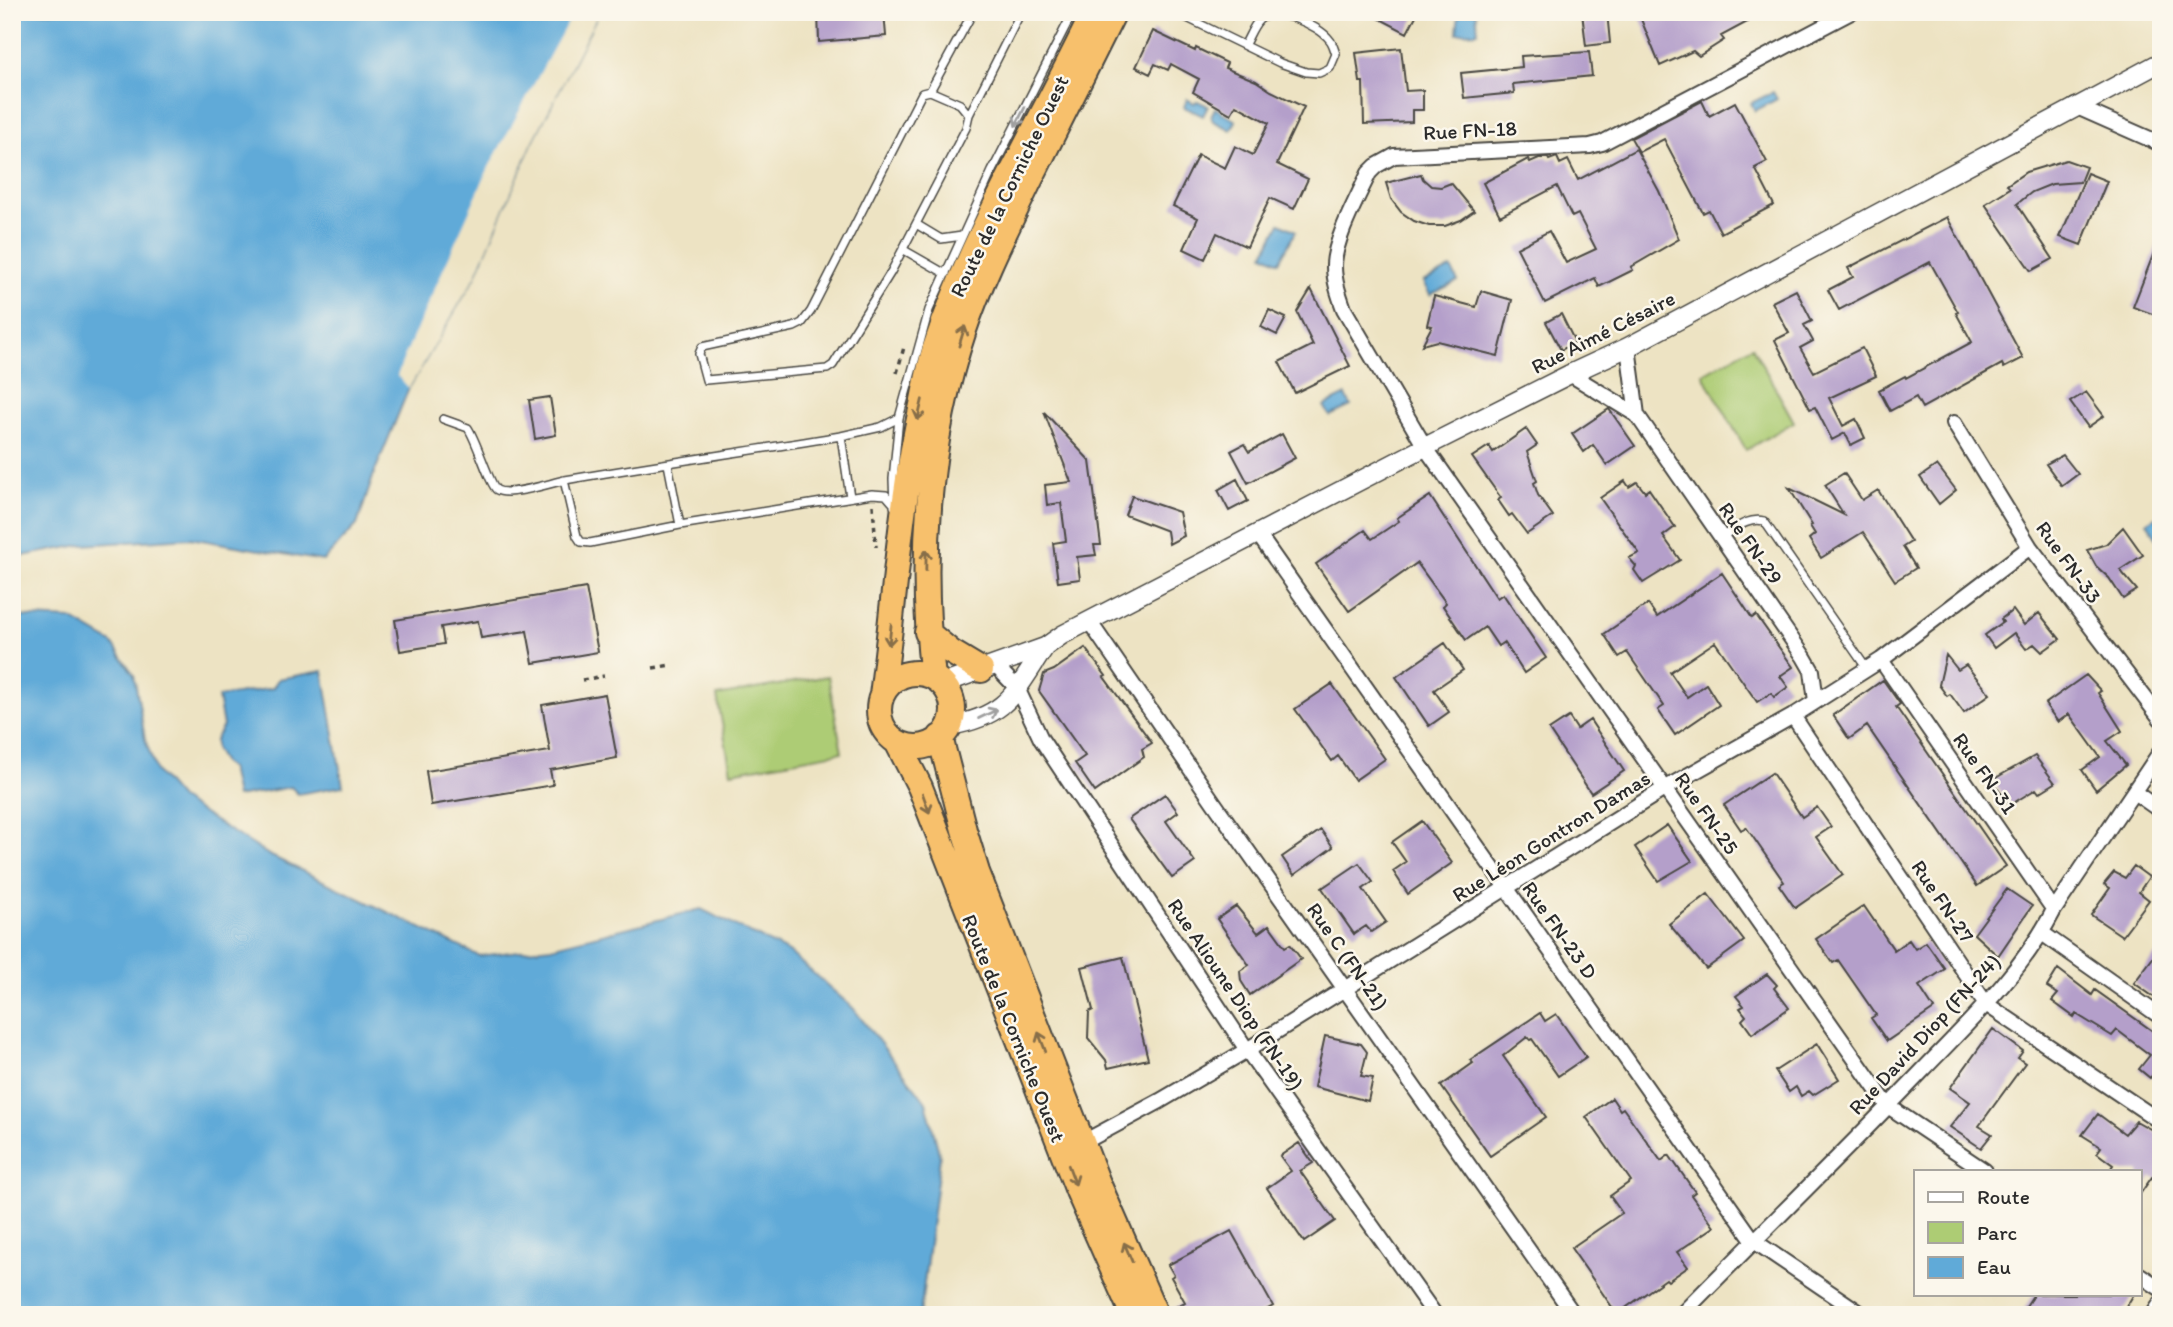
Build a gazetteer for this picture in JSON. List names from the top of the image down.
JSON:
{
  "streets": {
    "highway": ["Route de la Corniche Ouest"],
    "street": [
      "Rue FN-18",
      "Rue Aimé Césaire",
      "Rue FN-29",
      "Rue FN-33",
      "Rue FN-31",
      "Rue FN-25",
      "Rue Léon Gontron Damas",
      "Rue FN-27",
      "Rue FN-23 D",
      "Rue C (FN-21)",
      "Rue Alioune Diop (FN-19)",
      "Rue David Diop (FN-24)"
    ]
  },
  "crossings": [
    ["Rue FN-18", "Rue Aimé Césaire"],
    ["Rue FN-18", "Rue FN-25"],
    ["Route de la Corniche Ouest", "Rue Léon Gontron Damas"],
    ["Rue Aimé Césaire", "Rue FN-25"],
    ["Rue Aimé Césaire", "Rue FN-23 D"],
    ["Rue Aimé Césaire", "Rue C (FN-21)"],
    ["Rue FN-29", "Rue Léon Gontron Damas"],
    ["Rue FN-33", "Rue Léon Gontron Damas"],
    ["Rue FN-31", "Rue Léon Gontron Damas"],
    ["Rue FN-31", "Rue David Diop (FN-24)"],
    ["Rue FN-25", "Rue Léon Gontron Damas"],
    ["Rue FN-25", "Rue David Diop (FN-24)"],
    ["Rue Léon Gontron Damas", "Rue FN-27"],
    ["Rue Léon Gontron Damas", "Rue FN-23 D"],
    ["Rue Léon Gontron Damas", "Rue C (FN-21)"],
    ["Rue Léon Gontron Damas", "Rue Alioune Diop (FN-19)"],
    ["Rue FN-27", "Rue David Diop (FN-24)"],
    ["Rue FN-23 D", "Rue David Diop (FN-24)"]
  ],
  "legend": ["Route", "Parc", "Eau"]
}
